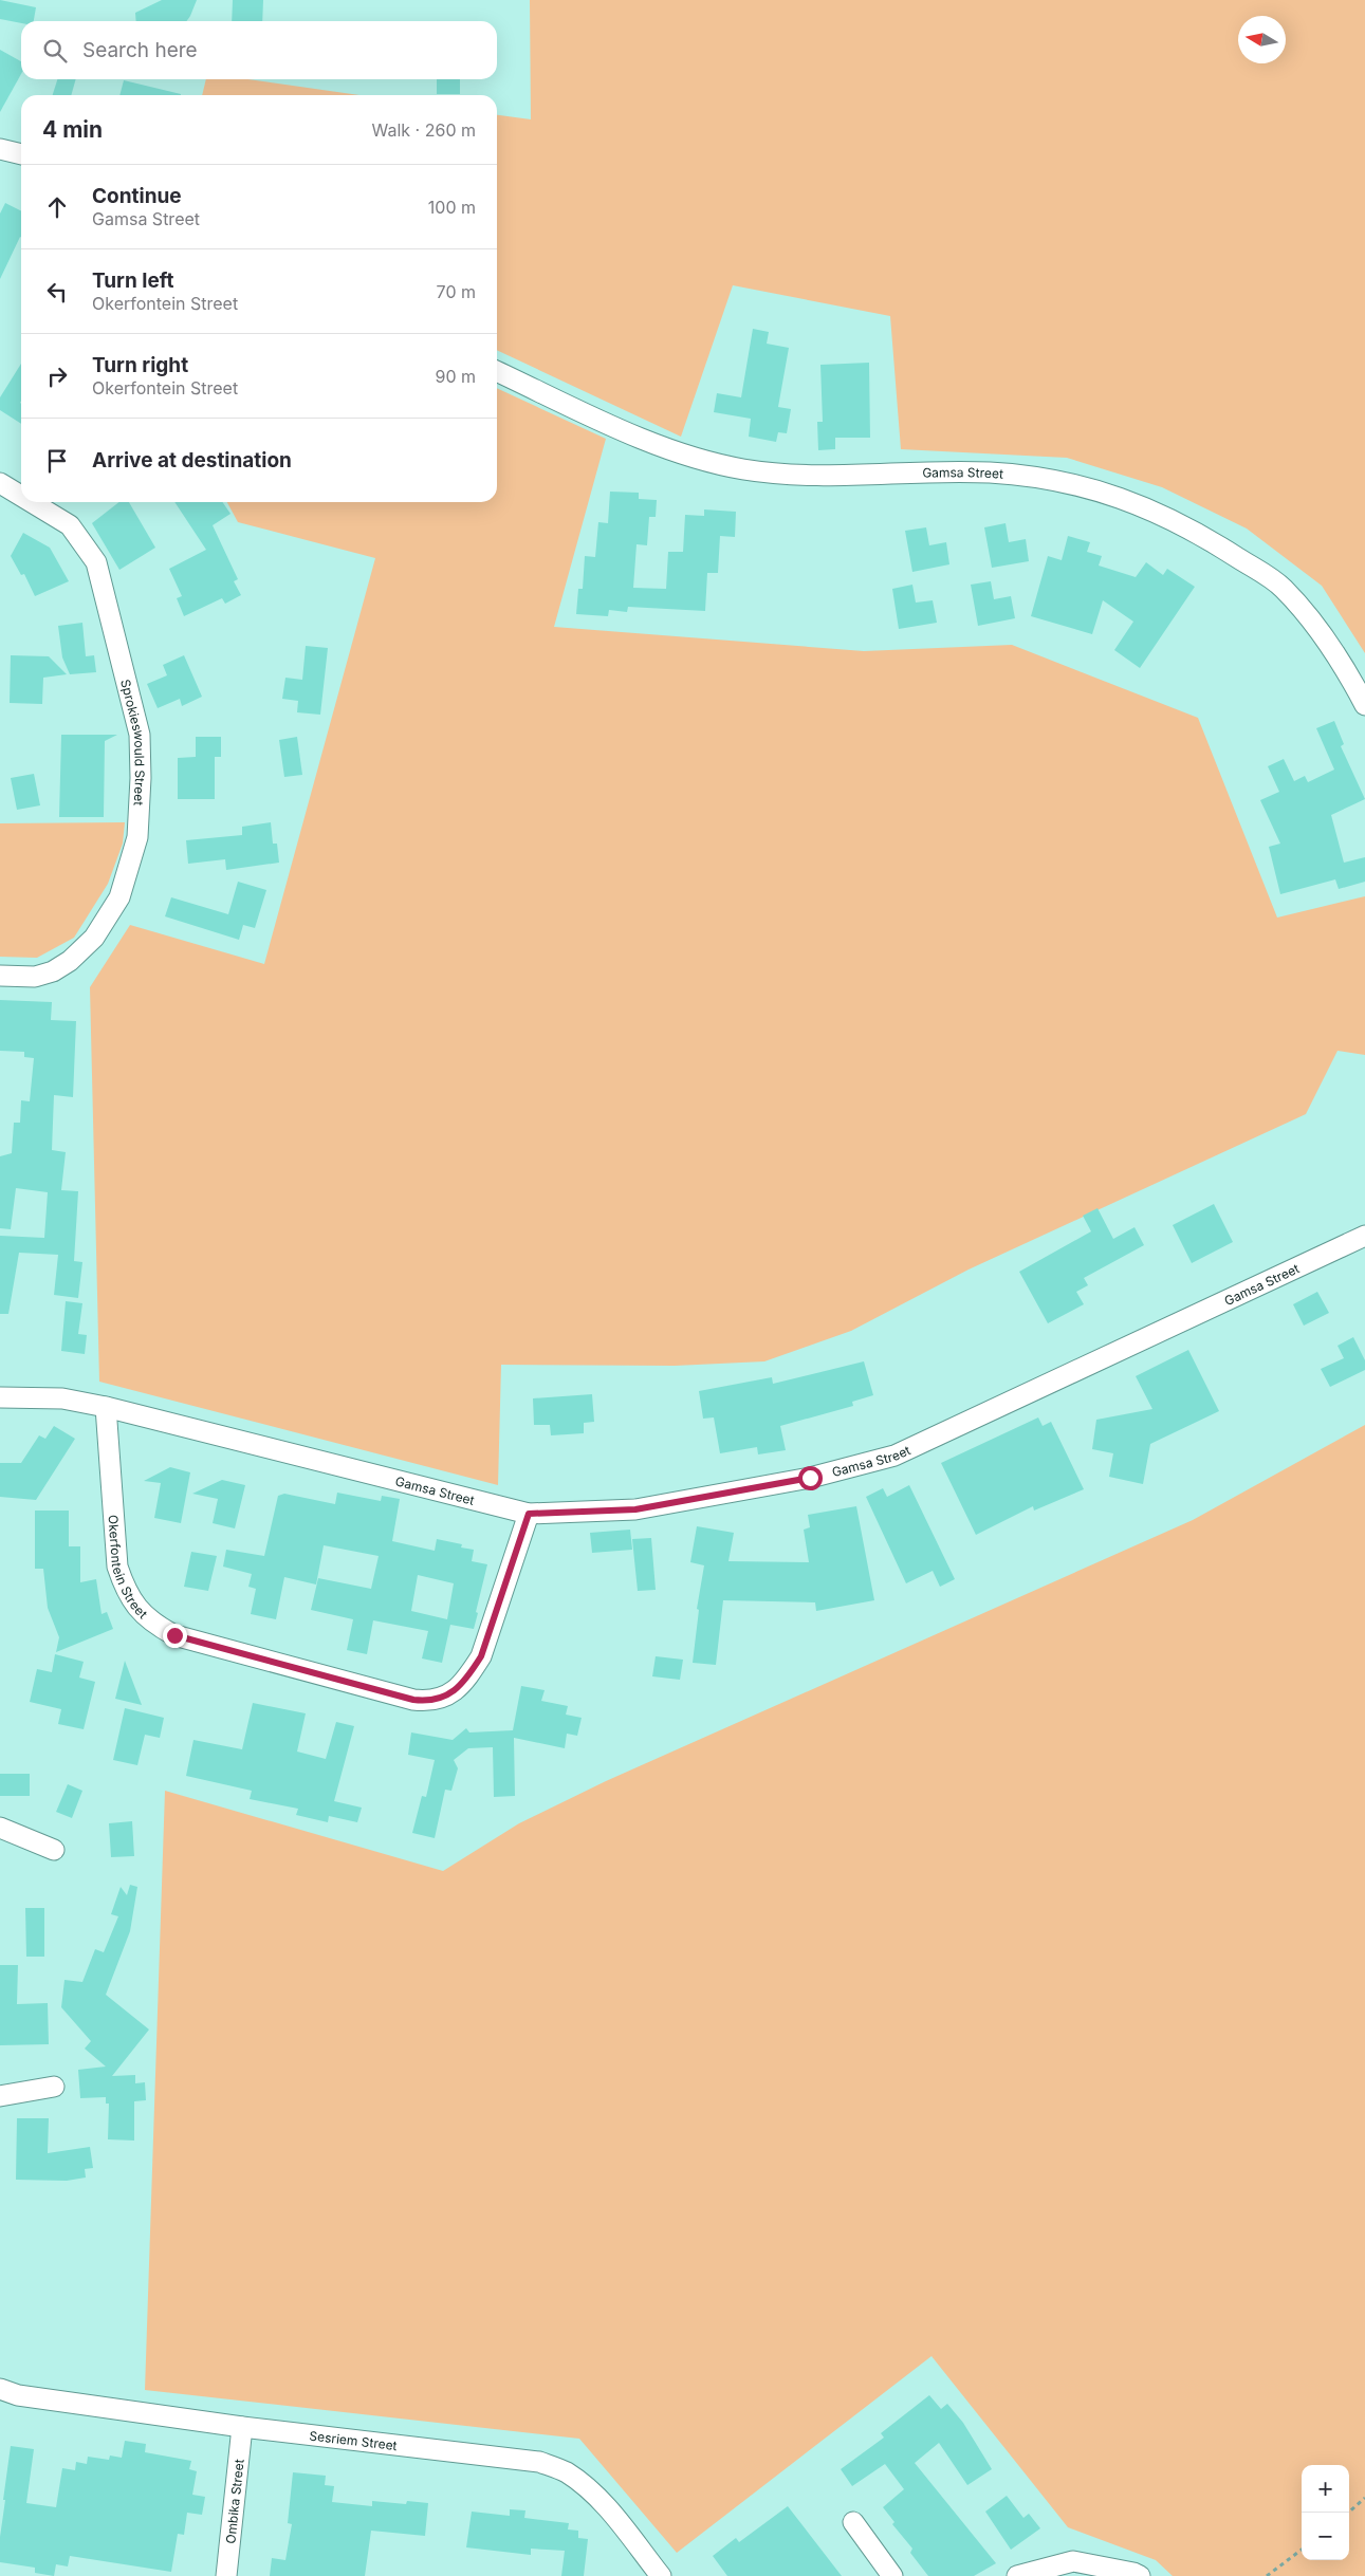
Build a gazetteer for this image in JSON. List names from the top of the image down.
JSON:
{
  "streets": {
    "street": [
      "Gamsa Street",
      "Sprokieswould Street",
      "Okerfontein Street",
      "Sesriem Street",
      "Ombika Street"
    ]
  },
  "crossings": [
    ["Gamsa Street", "Okerfontein Street"],
    ["Sesriem Street", "Ombika Street"]
  ],
  "north": "left",
  "page": {
    "search": "Search here",
    "heading": ["4 min", "Walk · 260 m"],
    "list": [
      ["Continue", "Gamsa Street", "100 m"],
      ["Turn left", "Okerfontein Street", "70 m"],
      ["Turn right", "Okerfontein Street", "90 m"],
      "Arrive at destination"
    ],
    "map_buttons": ["+", "−"]
  }
}
